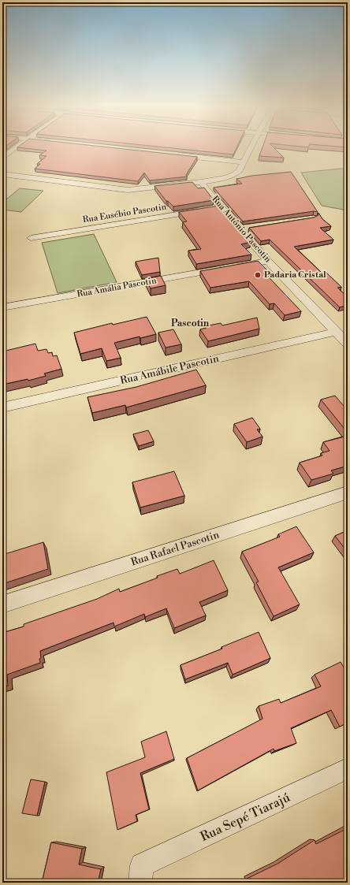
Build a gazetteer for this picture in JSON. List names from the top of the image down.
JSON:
{
  "streets": {
    "street": [
      "Rua Eusébio Pascotin",
      "Rua Antônio Pascotin",
      "Rua Amália Pascotin",
      "Rua Amábile Pascotin",
      "Rua Rafael Pascotin",
      "Rua Sepé Tiarajú"
    ]
  },
  "crossings": [
    ["Rua Eusébio Pascotin", "Rua Antônio Pascotin"],
    ["Rua Antônio Pascotin", "Rua Amália Pascotin"],
    ["Rua Antônio Pascotin", "Rua Amábile Pascotin"]
  ],
  "districts": ["Pascotin"],
  "places": ["Padaria Cristal"]
}
